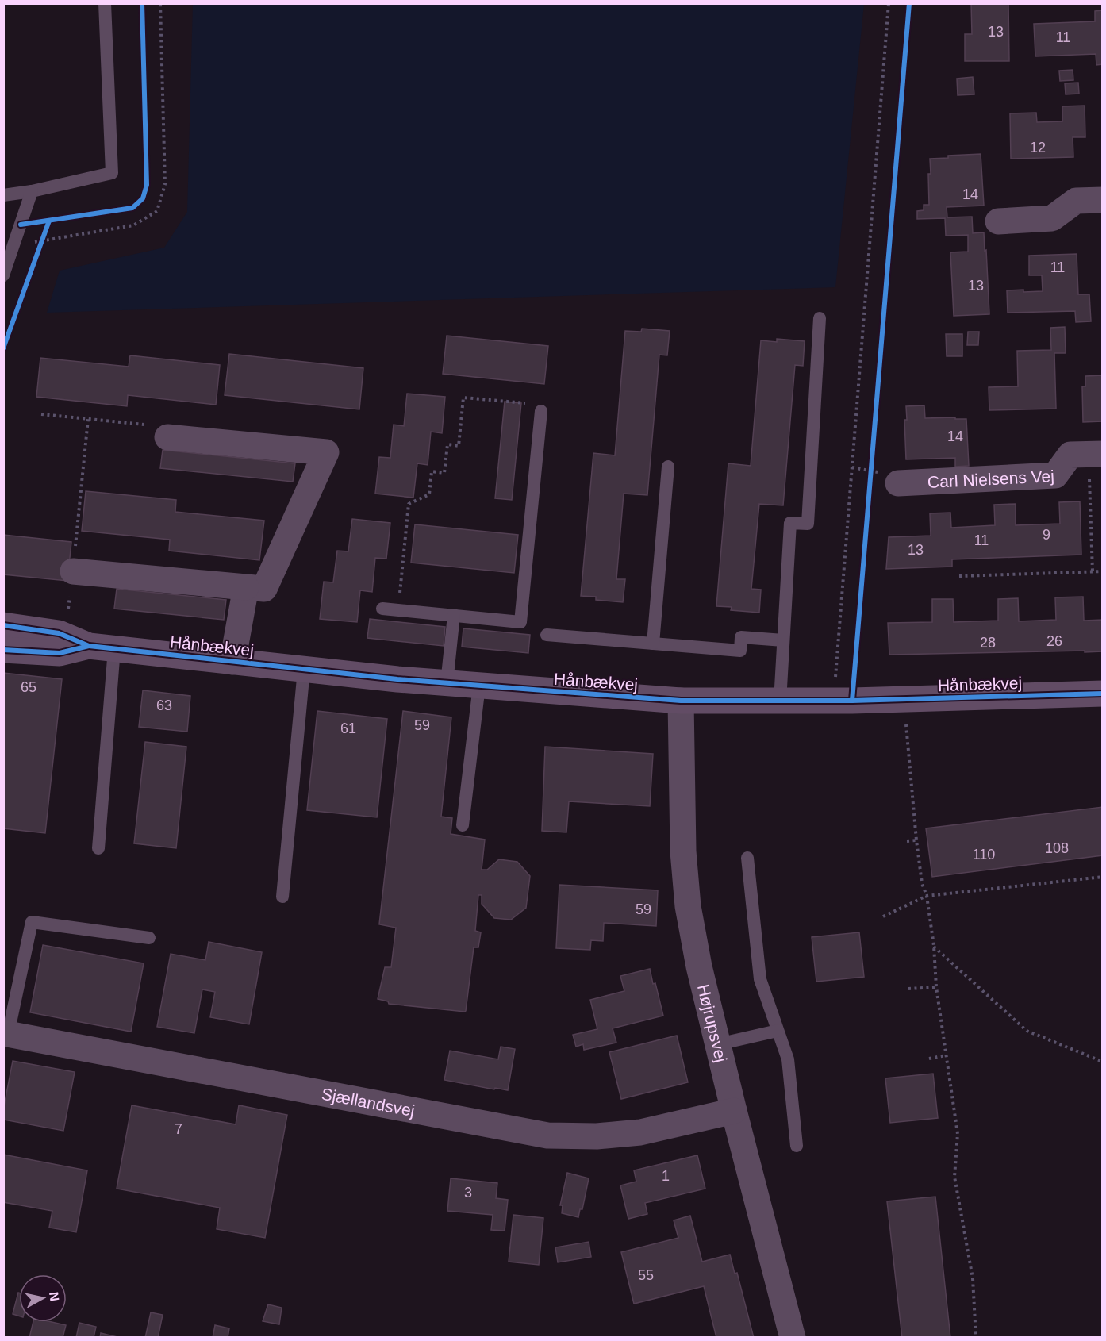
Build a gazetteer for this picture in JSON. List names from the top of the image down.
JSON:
{
  "streets": {
    "street": [
      "Carl Nielsens Vej",
      "Hånbækvej",
      "Højrupsvej",
      "Sjællandsvej"
    ]
  },
  "crossings": [
    ["Hånbækvej", "Højrupsvej"],
    ["Højrupsvej", "Sjællandsvej"]
  ],
  "house_numbers": [
    "13",
    "11",
    "12",
    "14",
    "11",
    "13",
    "14",
    "9",
    "11",
    "13",
    "26",
    "28",
    "65",
    "63",
    "59",
    "61",
    "108",
    "110",
    "59",
    "7",
    "1",
    "3",
    "55"
  ],
  "north": "right"
}
